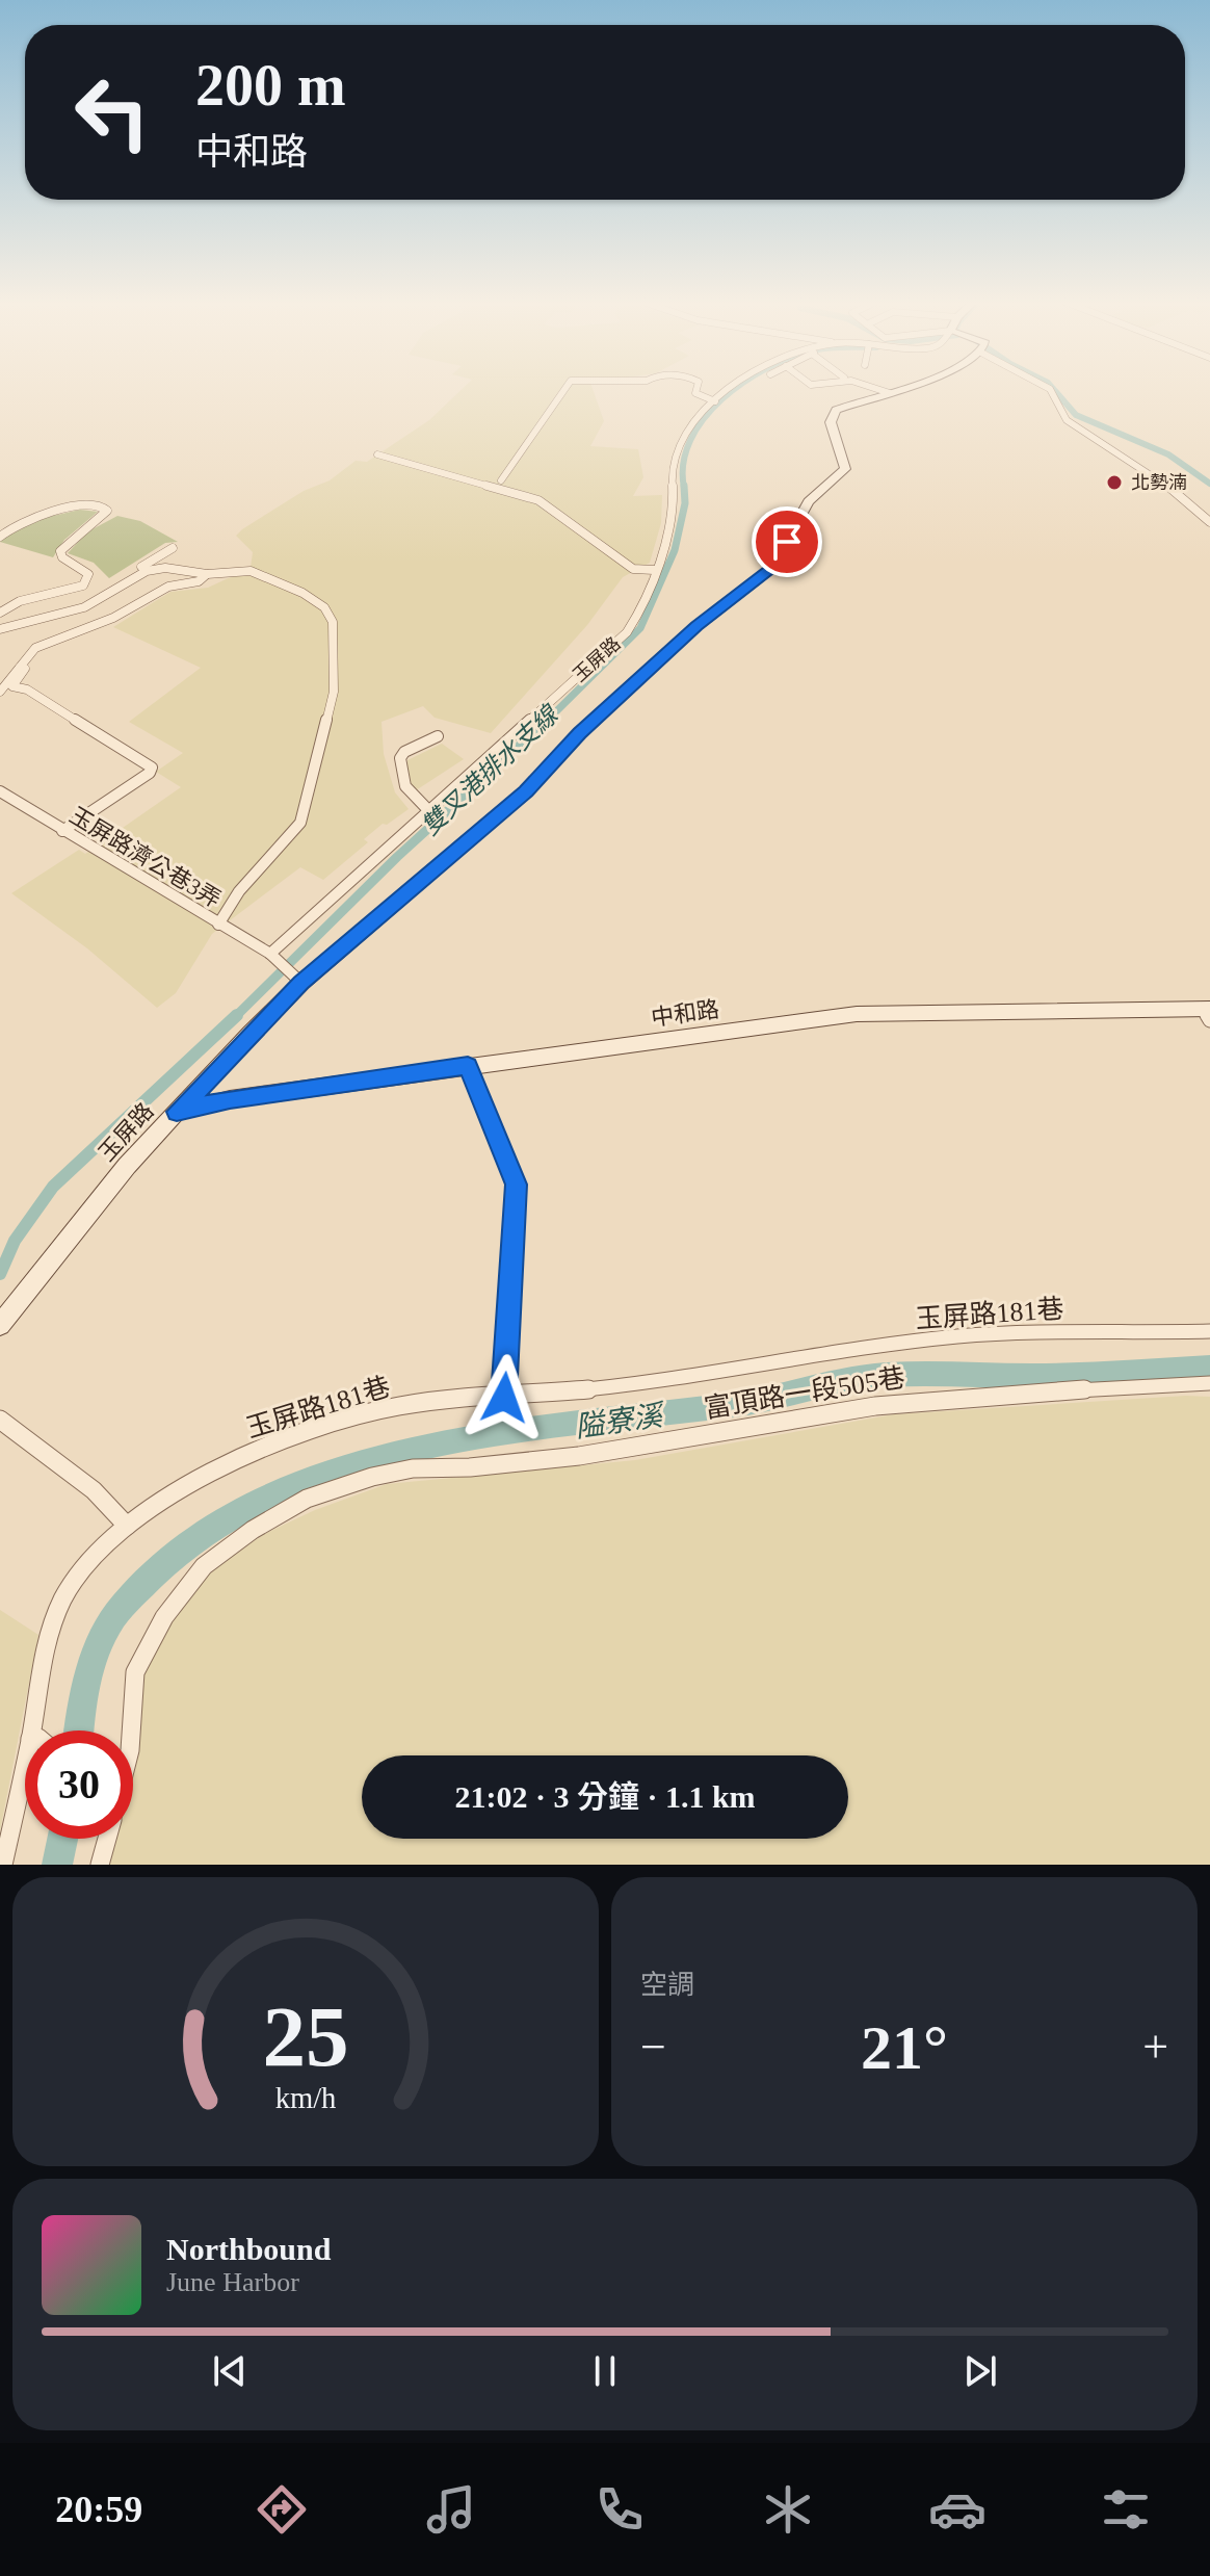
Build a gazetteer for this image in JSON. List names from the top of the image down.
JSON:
{
  "streets": {
    "street": [
      "玉屏路",
      "玉屏路濟公巷3弄",
      "中和路",
      "玉屏路181巷",
      "富頂路一段505巷"
    ]
  },
  "crossings": [
    ["玉屏路", "玉屏路濟公巷3弄"],
    ["玉屏路", "中和路"]
  ],
  "water": ["雙叉港排水支線", "隘寮溪"],
  "places": ["北勢湳"],
  "page": {
    "turn": ["200 m", "中和路"],
    "limit": "30",
    "trip": "21:02 · 3 分鐘 · 1.1 km",
    "tile": "空調",
    "heat": ["−", "21°", "+"],
    "song": ["Northbound", "June Harbor"],
    "tabs": "20:59",
    "gauge": ["25", "km/h"]
  }
}
